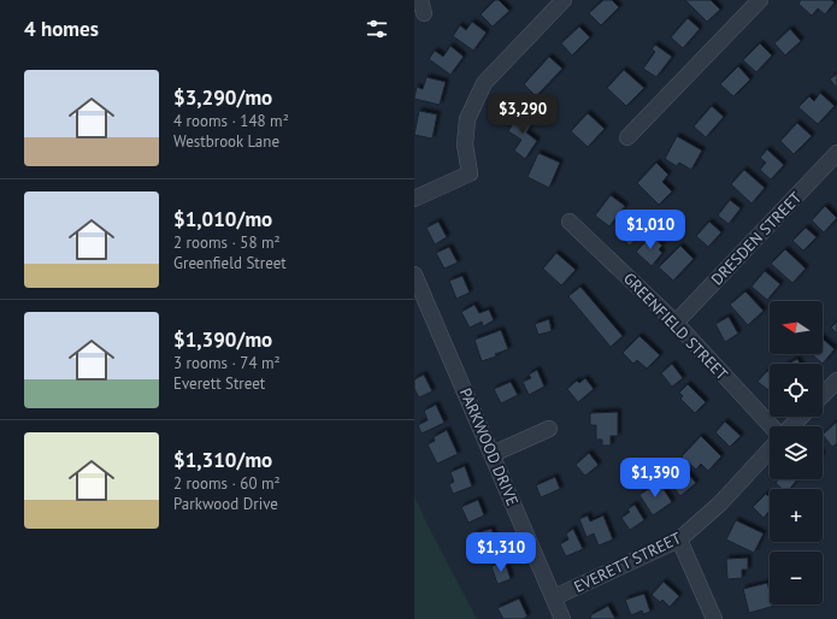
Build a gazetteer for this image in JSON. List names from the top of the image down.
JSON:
{
  "streets": {
    "street": [
      "DRESDEN STREET",
      "GREENFIELD STREET",
      "PARKWOOD DRIVE",
      "EVERETT STREET"
    ]
  },
  "crossings": [
    ["DRESDEN STREET", "GREENFIELD STREET"],
    ["PARKWOOD DRIVE", "EVERETT STREET"]
  ],
  "north": "left",
  "page": {
    "heading": "4 homes",
    "list": [
      {
        "name": "$3,290/mo",
        "note": "4 rooms · 148 m² · Westbrook Lane"
      },
      {
        "name": "$1,010/mo",
        "note": "2 rooms · 58 m² · Greenfield Street"
      },
      {
        "name": "$1,390/mo",
        "note": "3 rooms · 74 m² · Everett Street"
      },
      {
        "name": "$1,310/mo",
        "note": "2 rooms · 60 m² · Parkwood Drive"
      }
    ],
    "price": [
      "$3,290",
      "$1,010",
      "$1,390",
      "$1,310"
    ],
    "map_buttons": ["+", "−"]
  }
}
